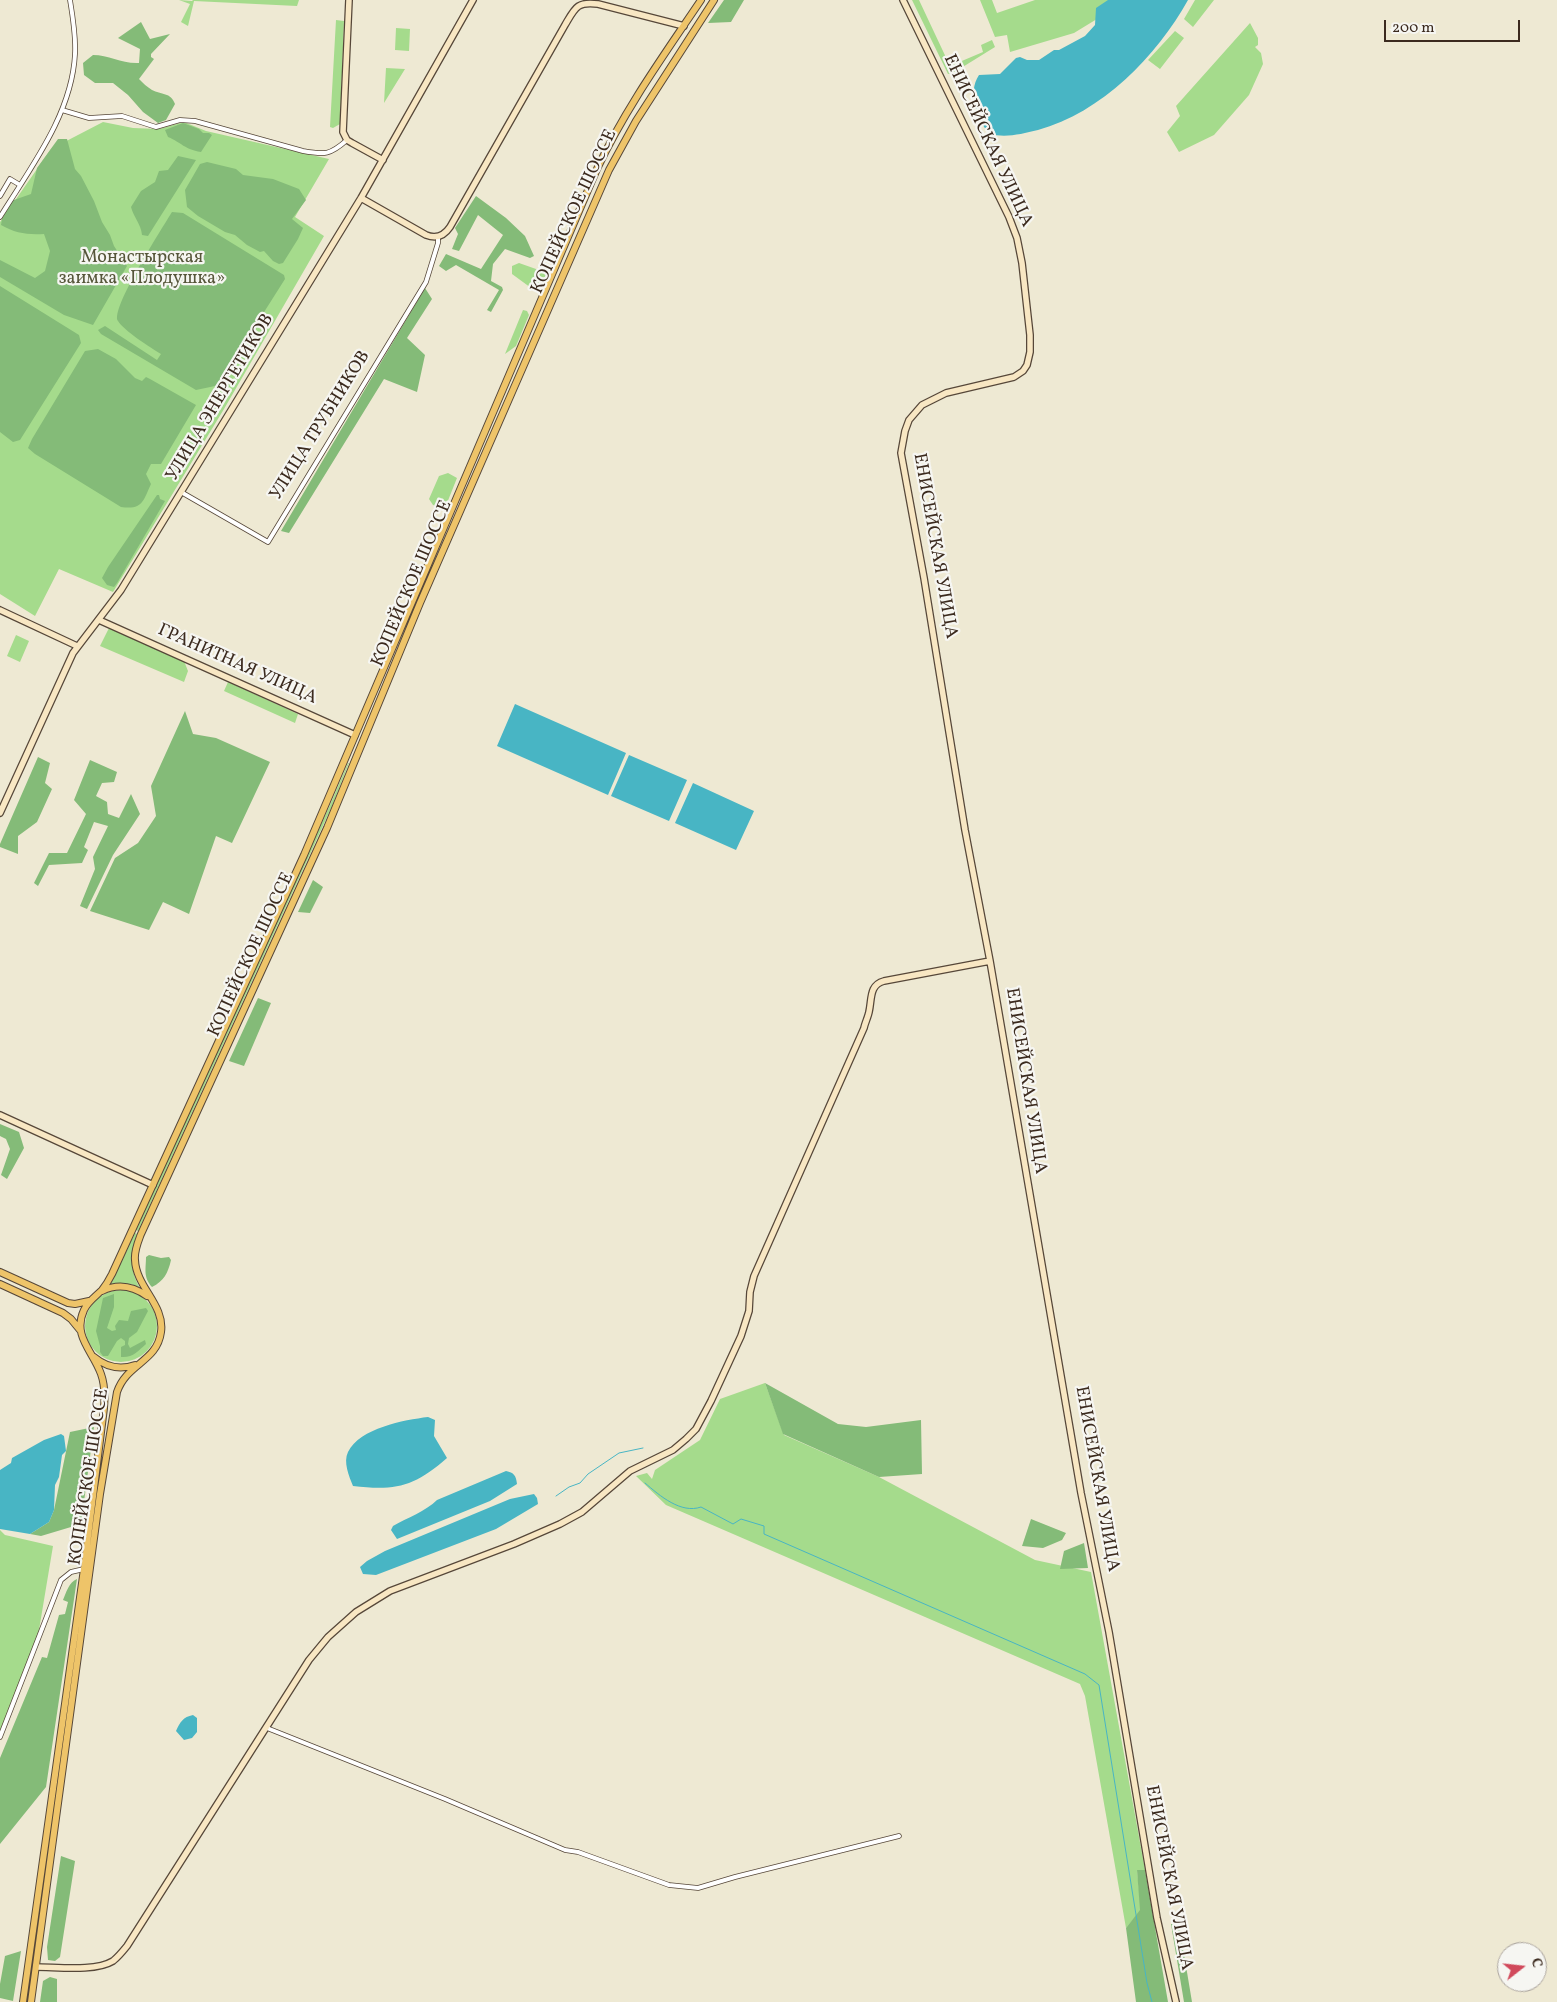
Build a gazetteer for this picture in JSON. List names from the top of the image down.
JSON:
{
  "streets": {
    "main road": ["КОПЕЙСКОЕ ШОССЕ", "ГРАНИТНАЯ УЛИЦА"],
    "street": ["ЕНИСЕЙСКАЯ УЛИЦА", "УЛИЦА ЭНЕРГЕТИКОВ", "УЛИЦА ТРУБНИКОВ"]
  },
  "crossings": [
    ["КОПЕЙСКОЕ ШОССЕ", "ГРАНИТНАЯ УЛИЦА"],
    ["УЛИЦА ЭНЕРГЕТИКОВ", "УЛИЦА ТРУБНИКОВ"],
    ["УЛИЦА ЭНЕРГЕТИКОВ", "ГРАНИТНАЯ УЛИЦА"]
  ],
  "parks": ["Монастырская заимка «Плодушка»"],
  "scale_bar": "200 m",
  "north": "right"
}
